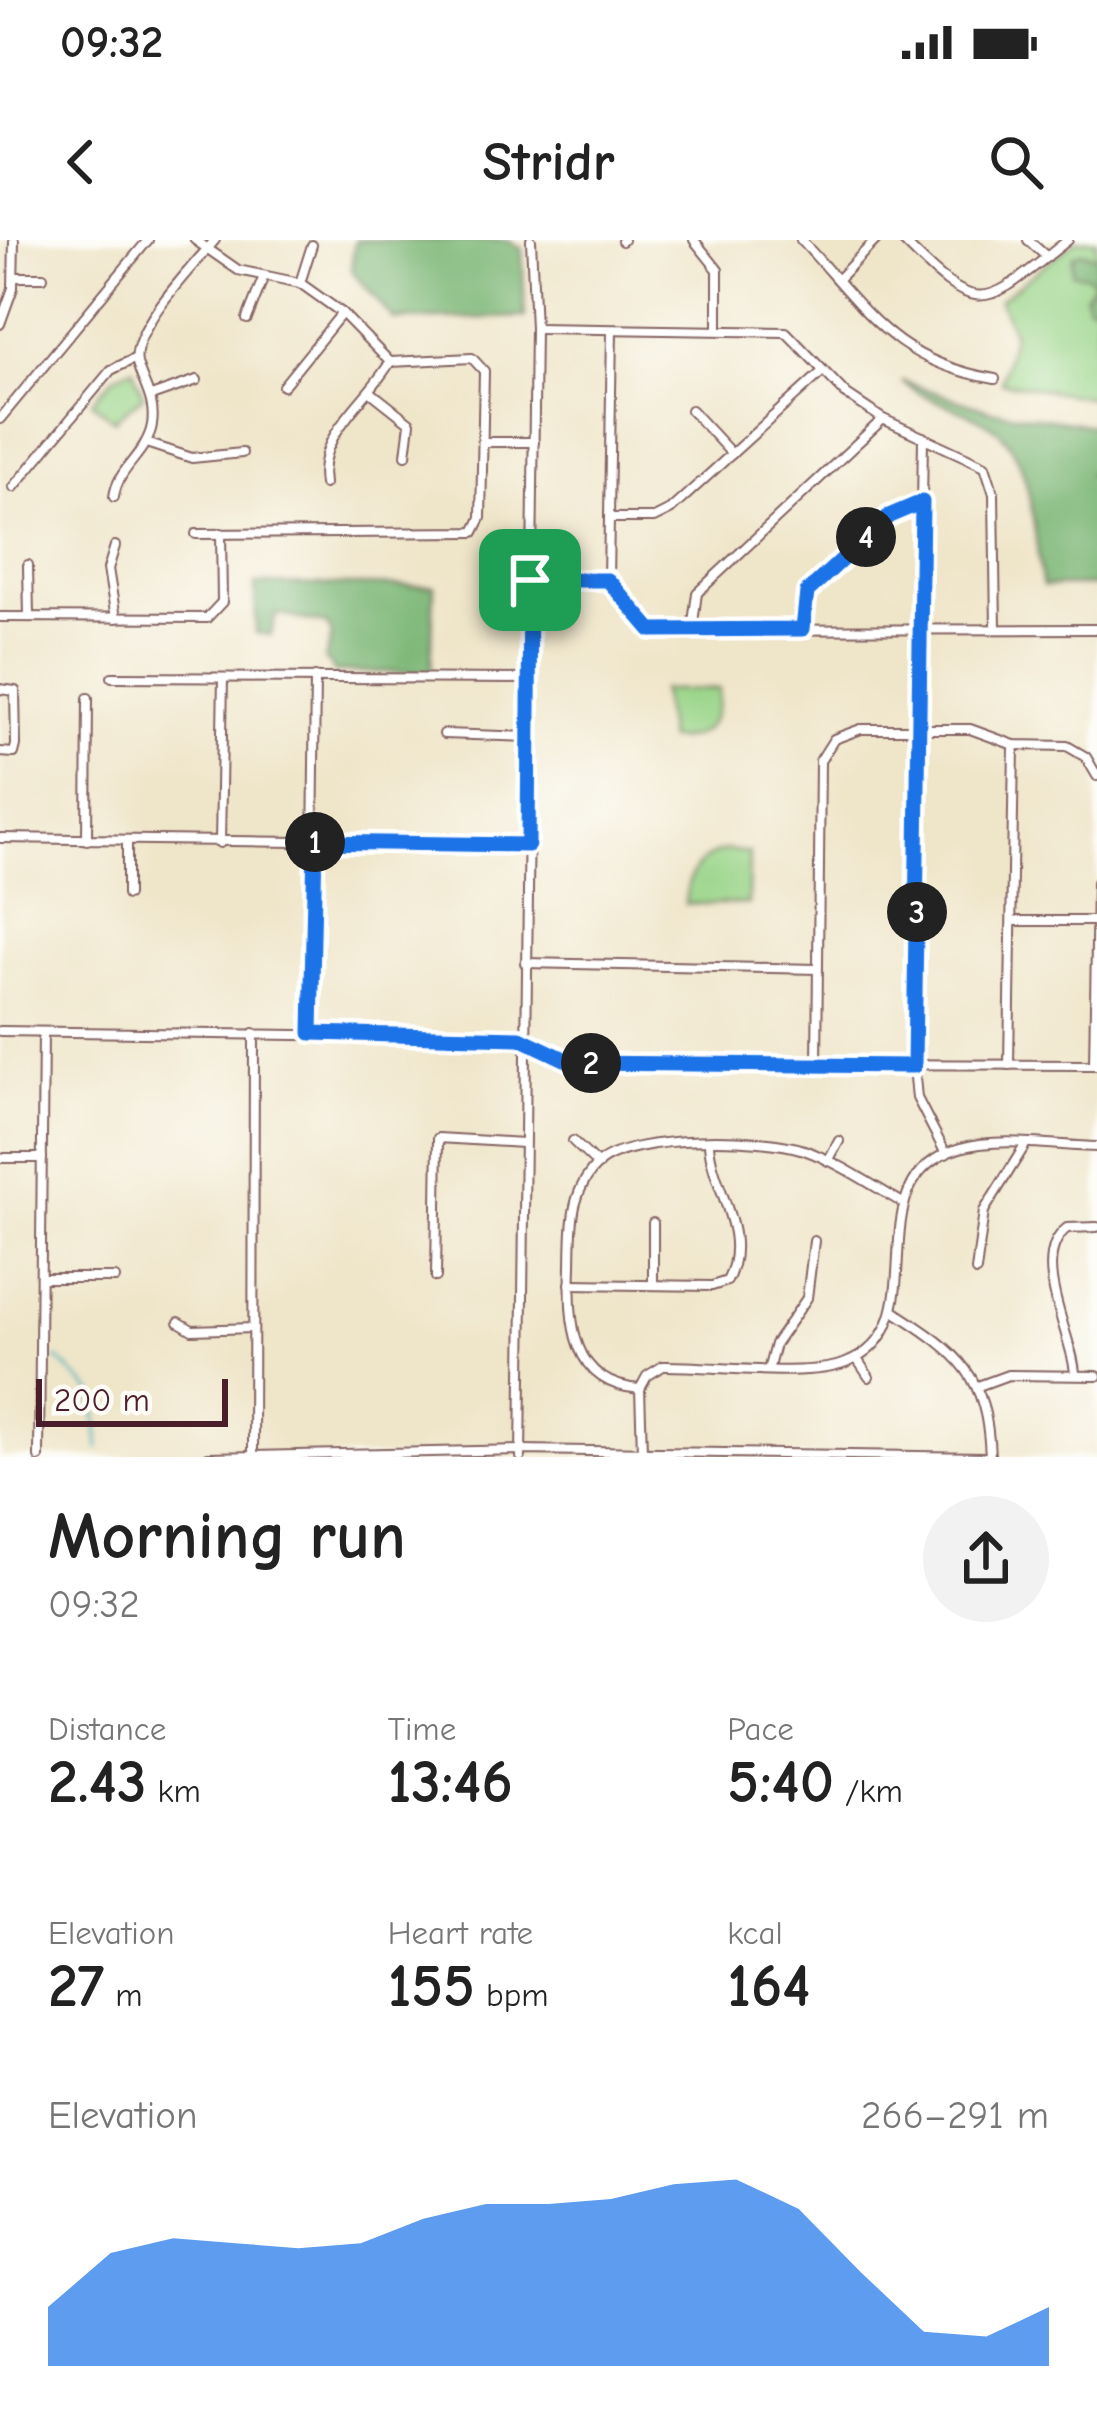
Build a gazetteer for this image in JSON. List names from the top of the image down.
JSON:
{
  "scale_bar": "200 m",
  "page": {
    "status": "09:32",
    "header": "Stridr",
    "pins": [
      "4",
      "1",
      "3",
      "2"
    ],
    "scale": "200 m",
    "heading": ["Morning run", "09:32"],
    "stats": [
      ["Distance", "2.43 km"],
      ["Time", "13:46"],
      ["Pace", "5:40 /km"],
      ["Elevation", "27 m"],
      ["Heart rate", "155 bpm"],
      ["kcal", "164"]
    ],
    "chart": ["Elevation", "266–291 m"]
  }
}
